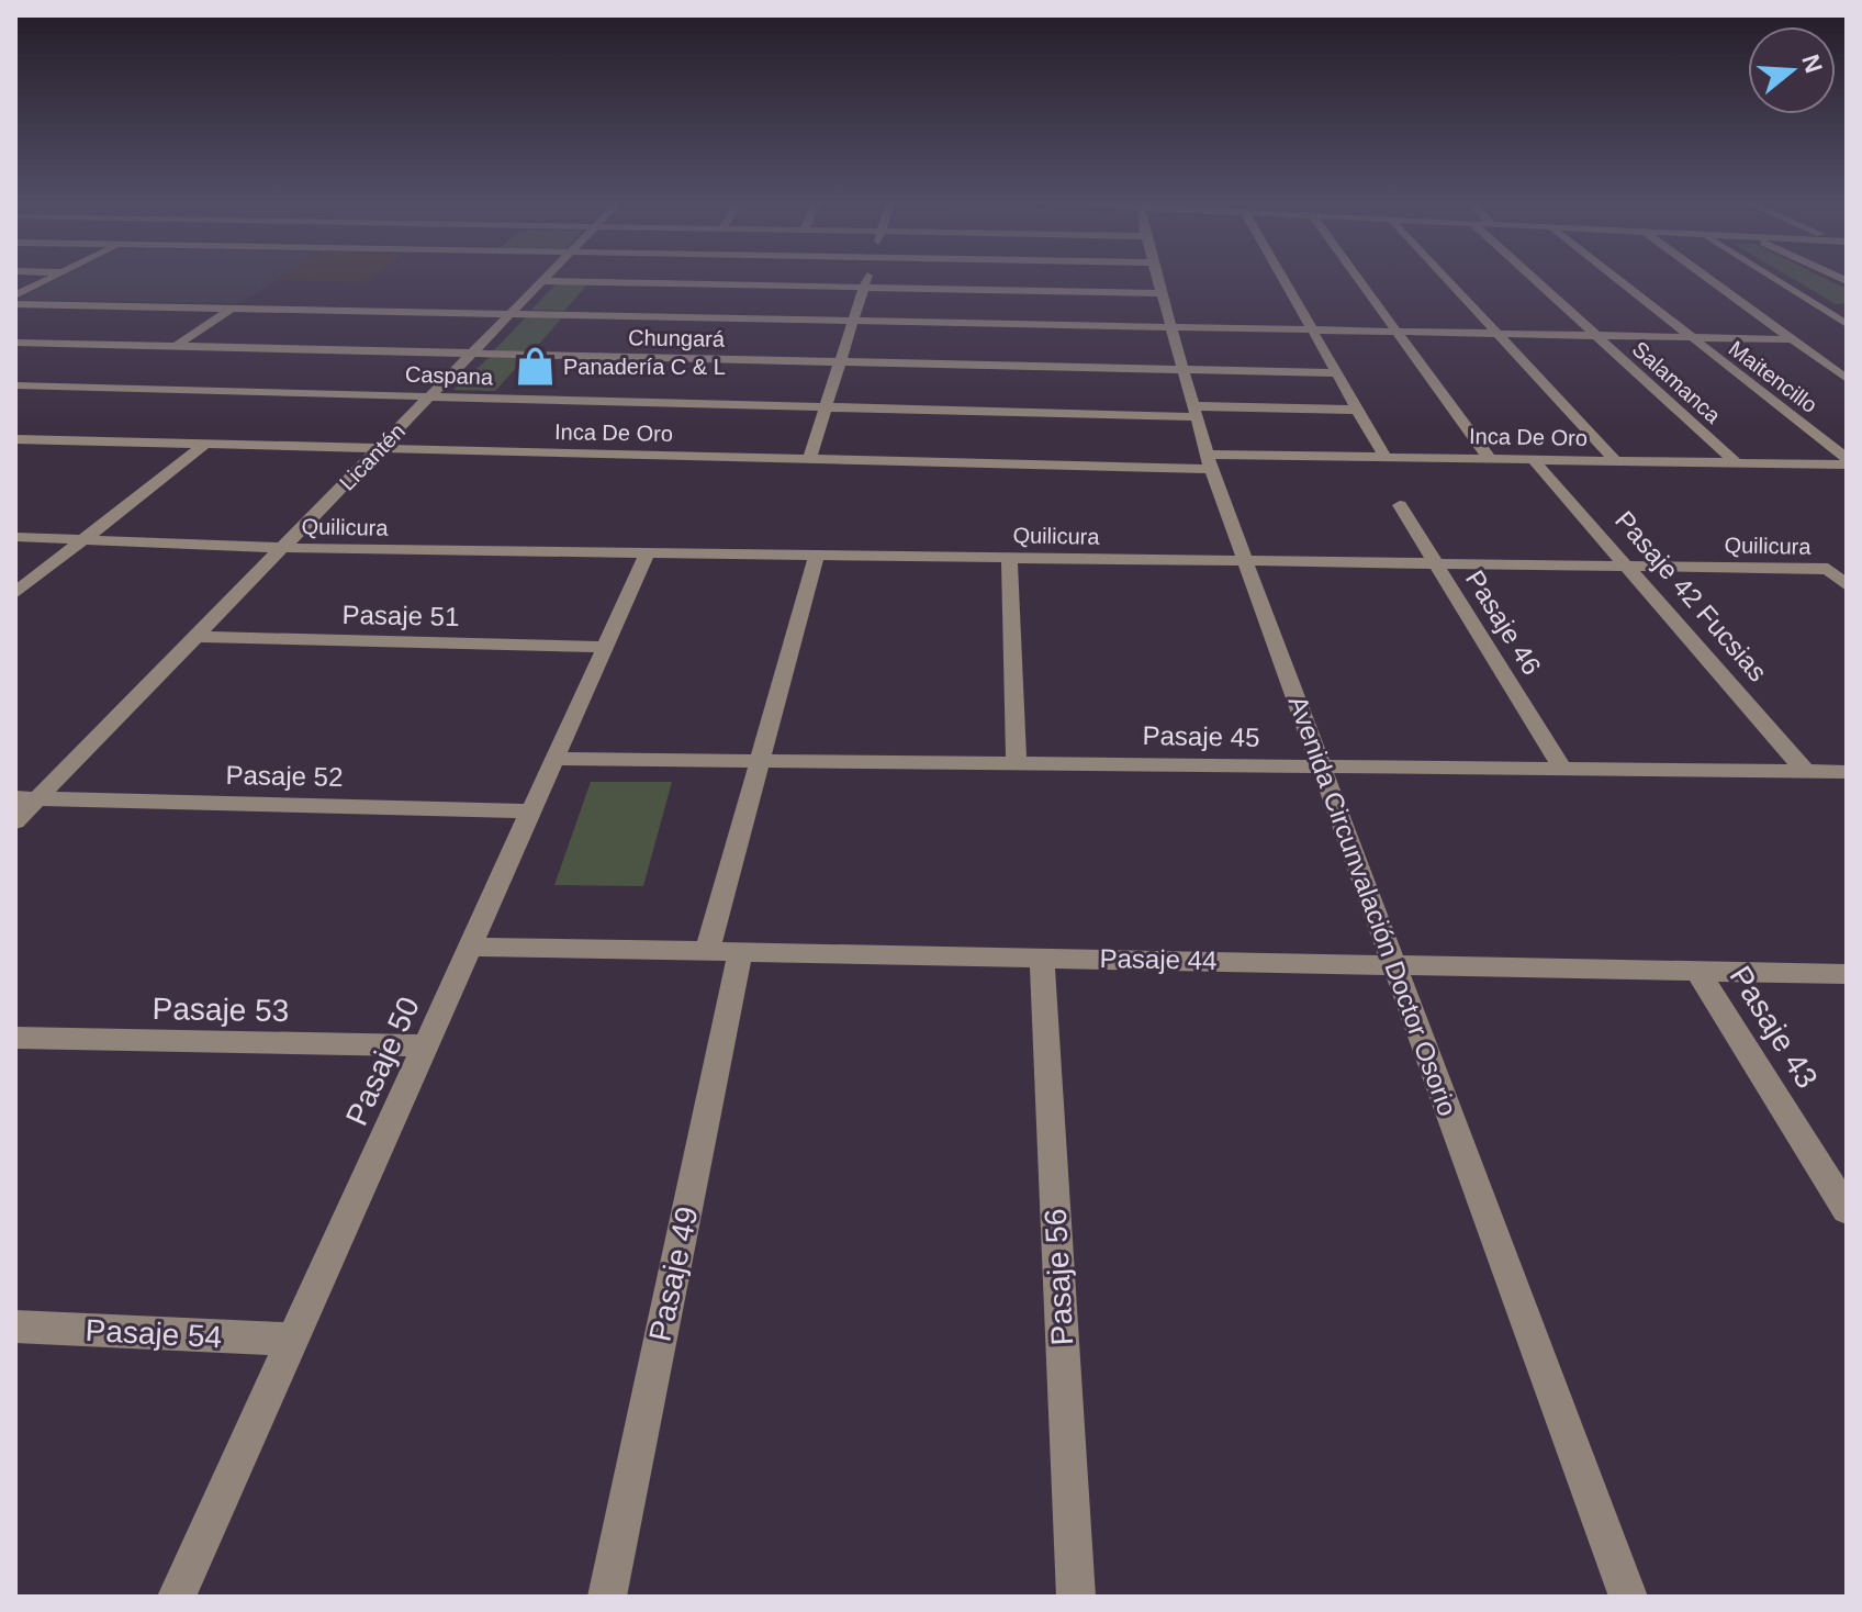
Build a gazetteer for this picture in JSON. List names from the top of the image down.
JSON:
{
  "streets": {
    "street": [
      "Chungará",
      "Caspana",
      "Maitencillo",
      "Salamanca",
      "Inca De Oro",
      "Licantén",
      "Quilicura",
      "Pasaje 42 Fucsias",
      "Pasaje 51",
      "Pasaje 46",
      "Pasaje 45",
      "Pasaje 52",
      "Avenida Circunvalación Doctor Osorio",
      "Pasaje 44",
      "Pasaje 53",
      "Pasaje 43",
      "Pasaje 50",
      "Pasaje 49",
      "Pasaje 56",
      "Pasaje 54"
    ]
  },
  "crossings": [
    ["Chungará", "Licantén"],
    ["Chungará", "Avenida Circunvalación Doctor Osorio"],
    ["Caspana", "Licantén"],
    ["Caspana", "Avenida Circunvalación Doctor Osorio"],
    ["Maitencillo", "Inca De Oro"],
    ["Salamanca", "Inca De Oro"],
    ["Inca De Oro", "Licantén"],
    ["Inca De Oro", "Pasaje 42 Fucsias"],
    ["Inca De Oro", "Avenida Circunvalación Doctor Osorio"],
    ["Licantén", "Quilicura"],
    ["Licantén", "Pasaje 51"],
    ["Licantén", "Pasaje 52"],
    ["Quilicura", "Pasaje 42 Fucsias"],
    ["Quilicura", "Pasaje 46"],
    ["Quilicura", "Avenida Circunvalación Doctor Osorio"],
    ["Quilicura", "Pasaje 50"],
    ["Quilicura", "Pasaje 49"],
    ["Pasaje 42 Fucsias", "Pasaje 45"],
    ["Pasaje 51", "Pasaje 50"],
    ["Pasaje 46", "Pasaje 45"],
    ["Pasaje 45", "Avenida Circunvalación Doctor Osorio"],
    ["Pasaje 45", "Pasaje 50"],
    ["Pasaje 45", "Pasaje 49"],
    ["Pasaje 52", "Pasaje 50"],
    ["Avenida Circunvalación Doctor Osorio", "Pasaje 44"],
    ["Pasaje 44", "Pasaje 43"],
    ["Pasaje 44", "Pasaje 50"],
    ["Pasaje 44", "Pasaje 49"],
    ["Pasaje 44", "Pasaje 56"],
    ["Pasaje 53", "Pasaje 50"],
    ["Pasaje 50", "Pasaje 54"]
  ],
  "places": {
    "shop": ["Panadería C & L"]
  },
  "north": "right"
}
